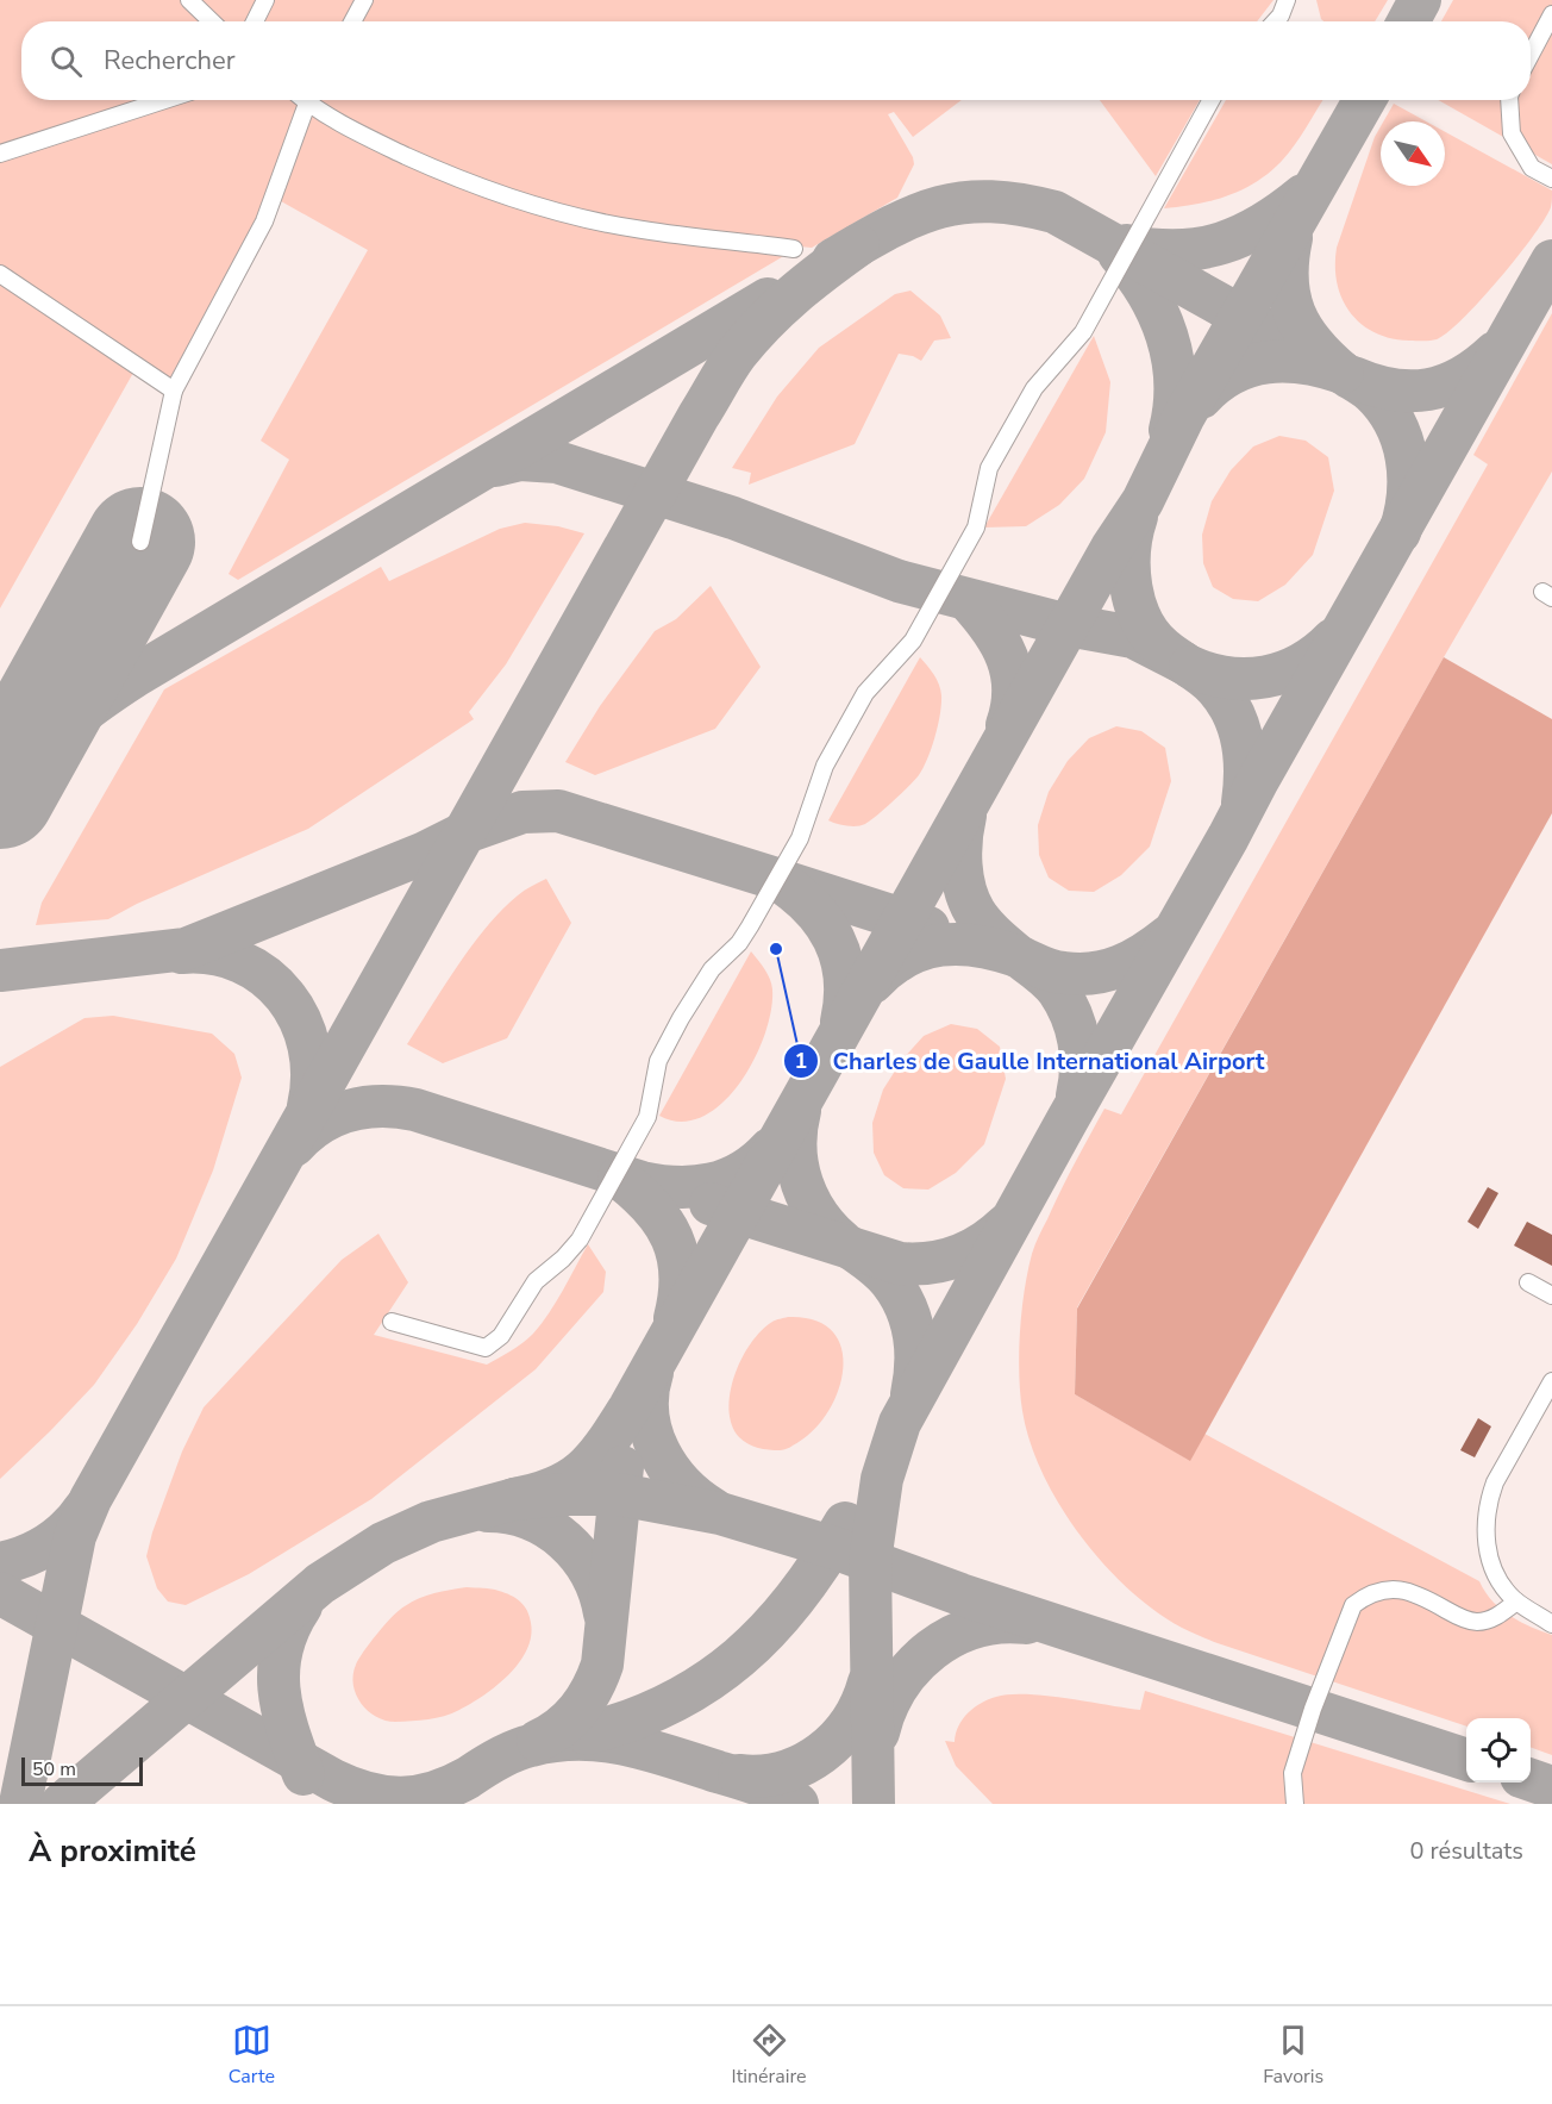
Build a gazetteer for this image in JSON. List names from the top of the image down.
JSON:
{
  "places": ["Charles de Gaulle International Airport"],
  "scale_bar": "50 m",
  "north": "bottom right",
  "page": {
    "search": "Rechercher",
    "scale": "50 m",
    "heading": ["À proximité", "0 résultats"],
    "nav": ["Carte", "Itinéraire", "Favoris"]
  }
}
